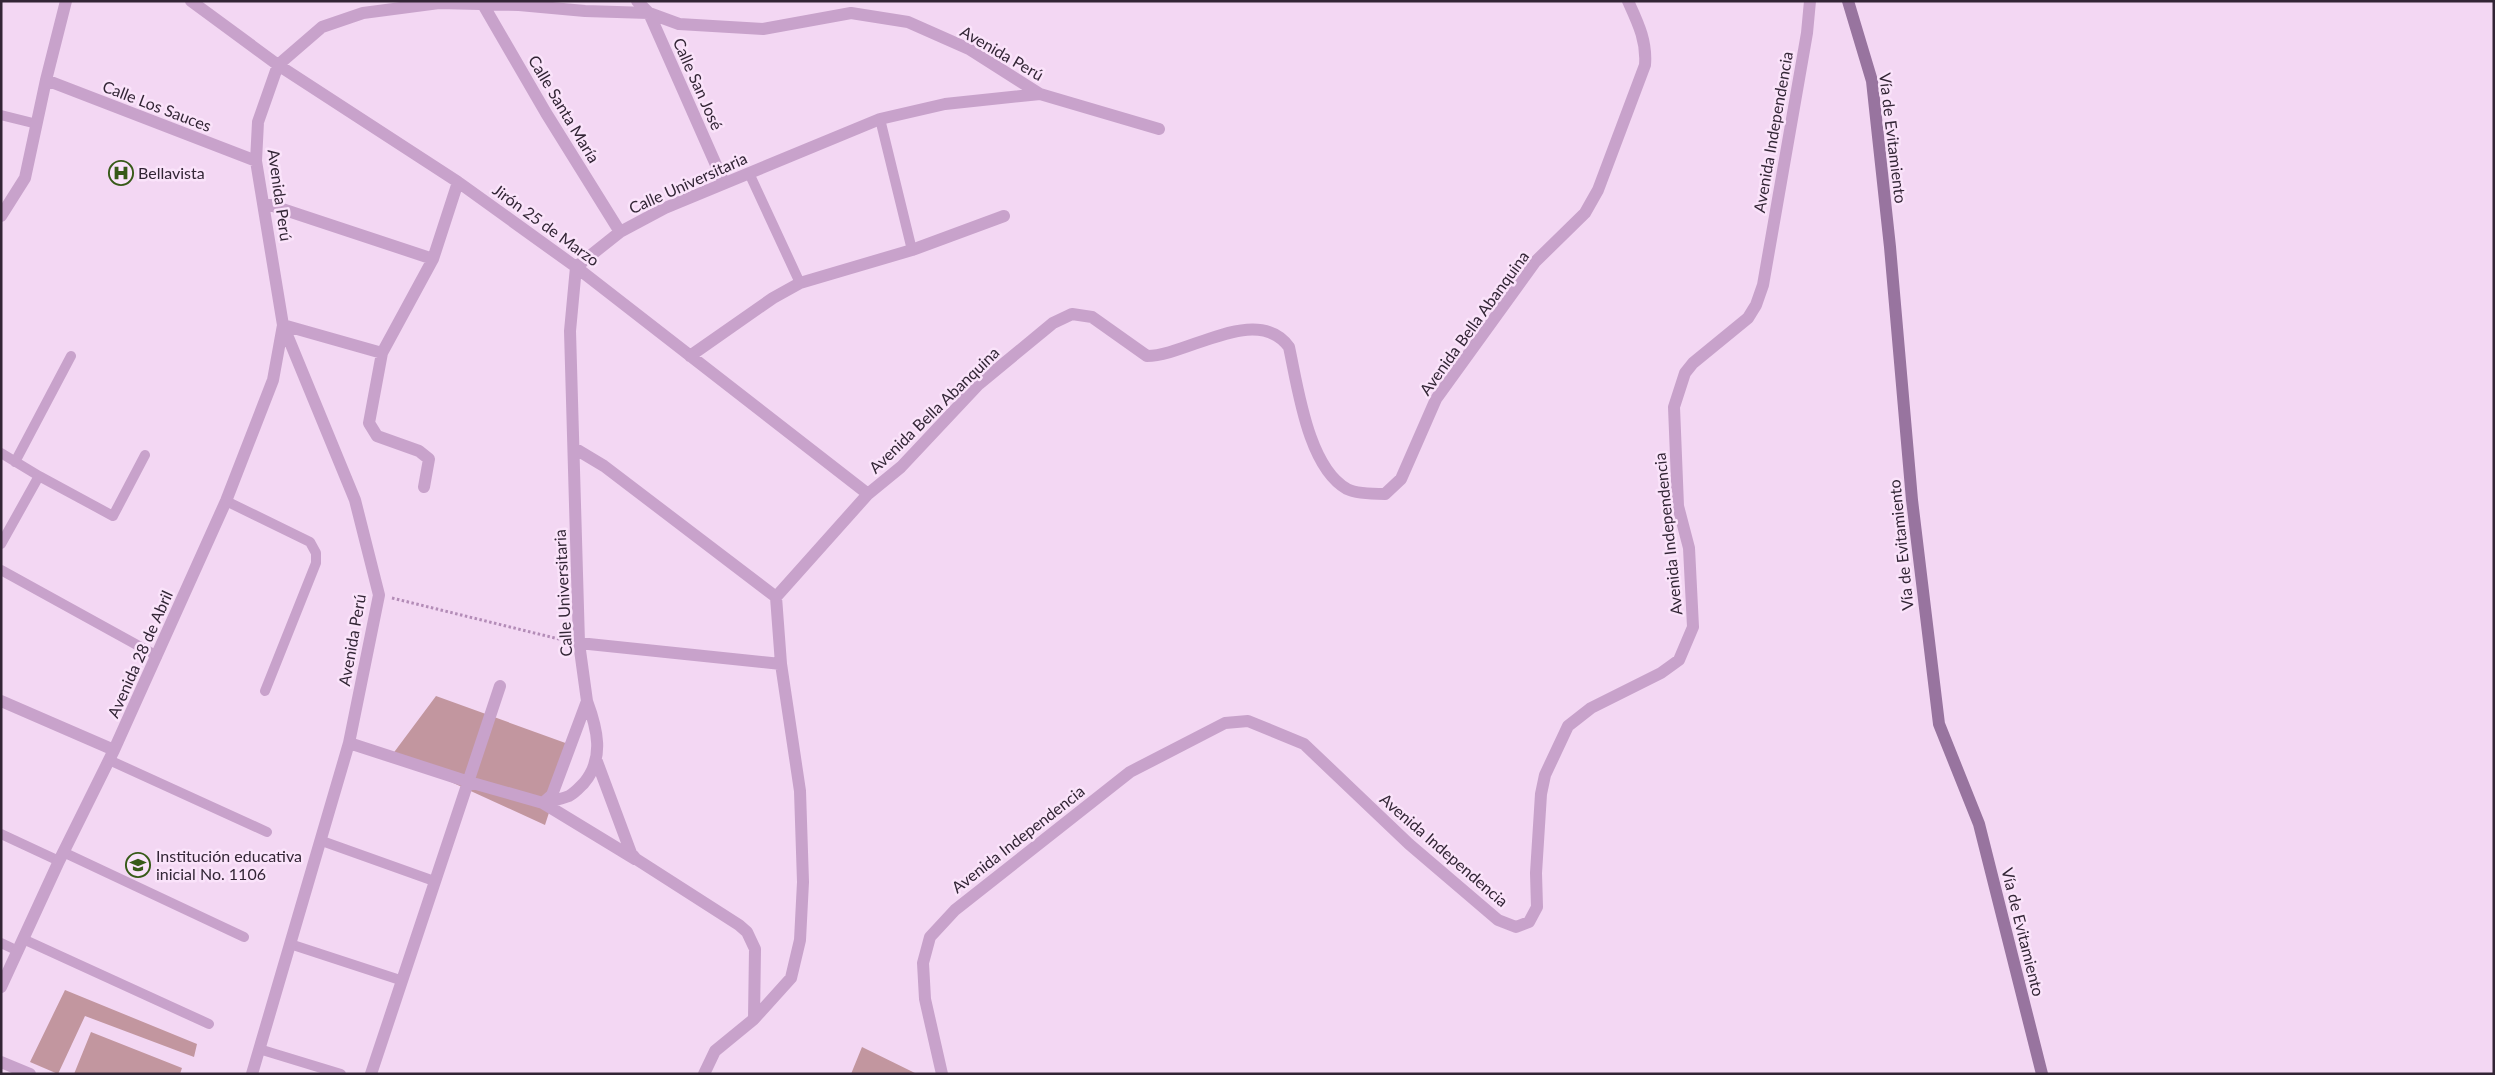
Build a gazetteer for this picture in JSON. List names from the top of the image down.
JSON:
{
  "streets": {
    "main road": ["Vía de Evitamiento"],
    "street": [
      "Avenida Perú",
      "Calle San José",
      "Calle Los Sauces",
      "Calle Santa María",
      "Avenida Independencia",
      "Calle Universitaria",
      "Jirón 25 de Marzo",
      "Avenida Bella Abanquina",
      "Avenida 28 de Abril"
    ]
  },
  "crossings": [
    ["Avenida Perú", "Calle San José"],
    ["Avenida Perú", "Calle Los Sauces"],
    ["Avenida Perú", "Calle Santa María"],
    ["Avenida Perú", "Calle Universitaria"],
    ["Avenida Perú", "Jirón 25 de Marzo"],
    ["Avenida Perú", "Avenida 28 de Abril"],
    ["Calle San José", "Calle Universitaria"],
    ["Calle Santa María", "Calle Universitaria"],
    ["Calle Universitaria", "Jirón 25 de Marzo"],
    ["Jirón 25 de Marzo", "Avenida Bella Abanquina"]
  ],
  "places": {
    "hospital": ["Bellavista"],
    "school or university": ["Institución educativa inicial No. 1106"]
  }
}
